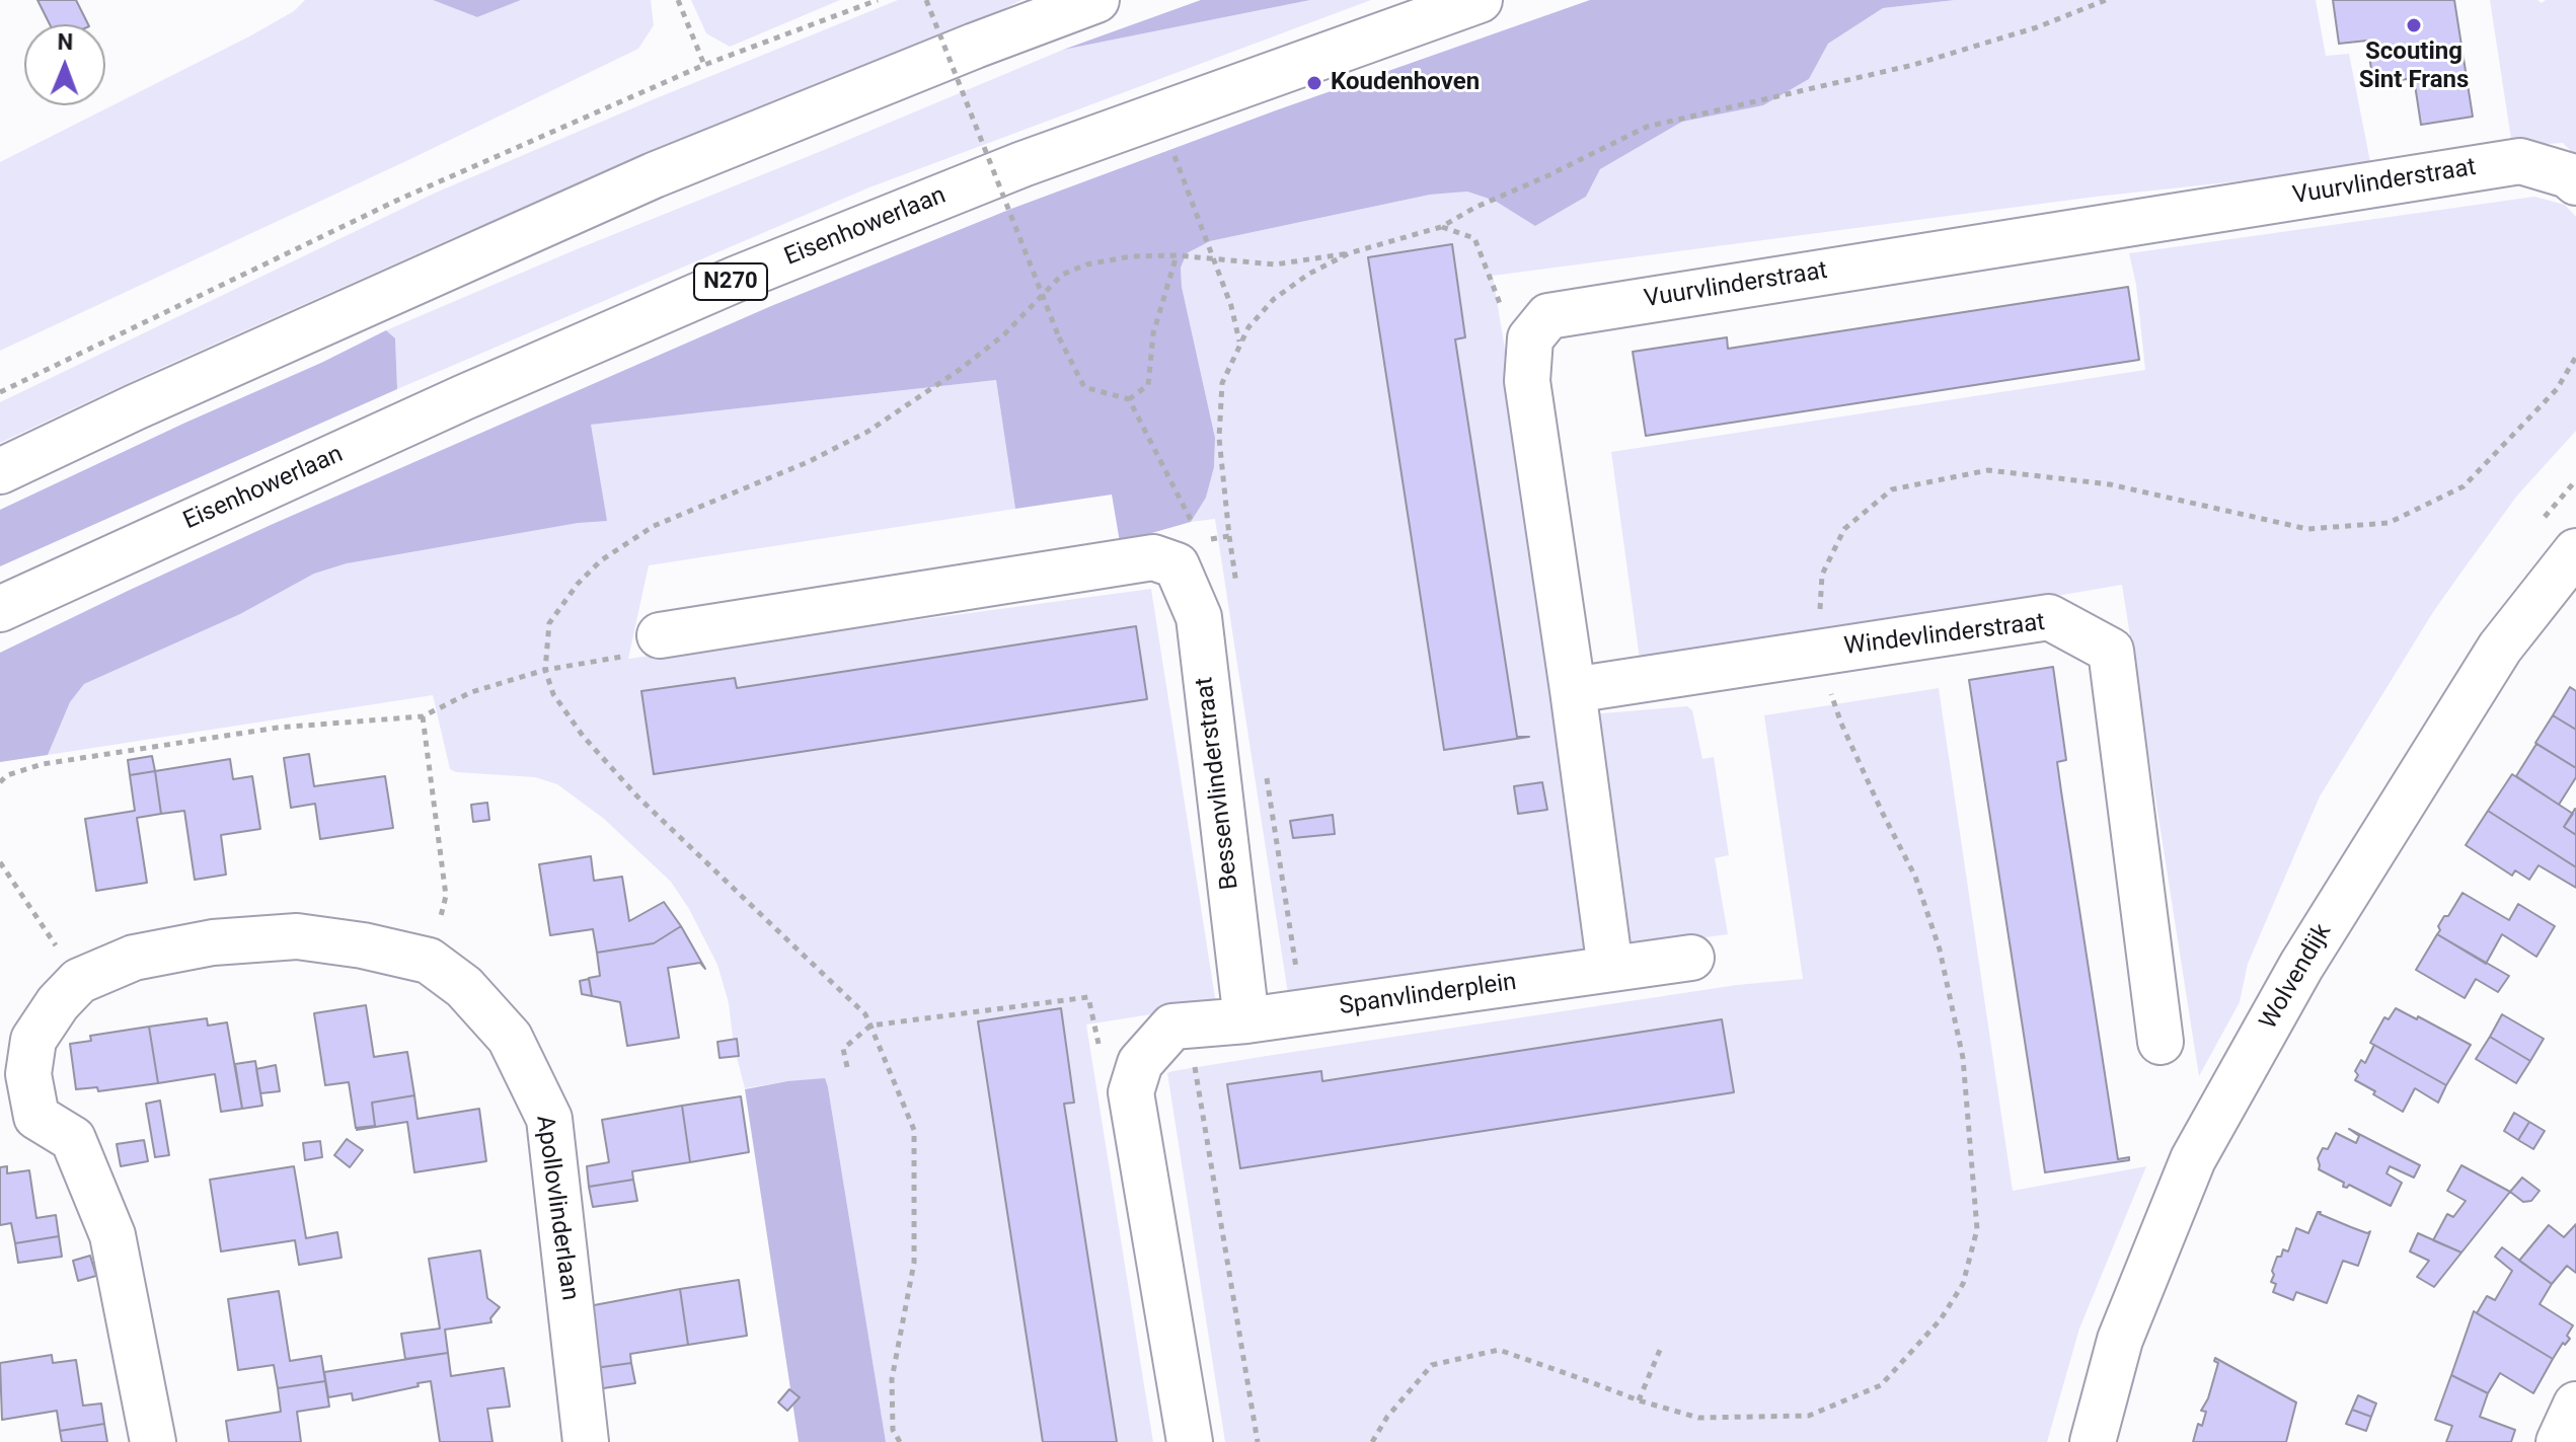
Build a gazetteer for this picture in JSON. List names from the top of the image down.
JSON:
{
  "streets": {
    "street": [
      "Vuurvlinderstraat",
      "Eisenhowerlaan",
      "N270",
      "Windevlinderstraat",
      "Bessenvlinderstraat",
      "Wolvendijk",
      "Spanvlinderplein",
      "Apollovlinderlaan"
    ]
  },
  "crossings": [
    ["Bessenvlinderstraat", "Spanvlinderplein"]
  ],
  "places": ["Scouting Sint Frans", "Koudenhoven"],
  "north": "top"
}
